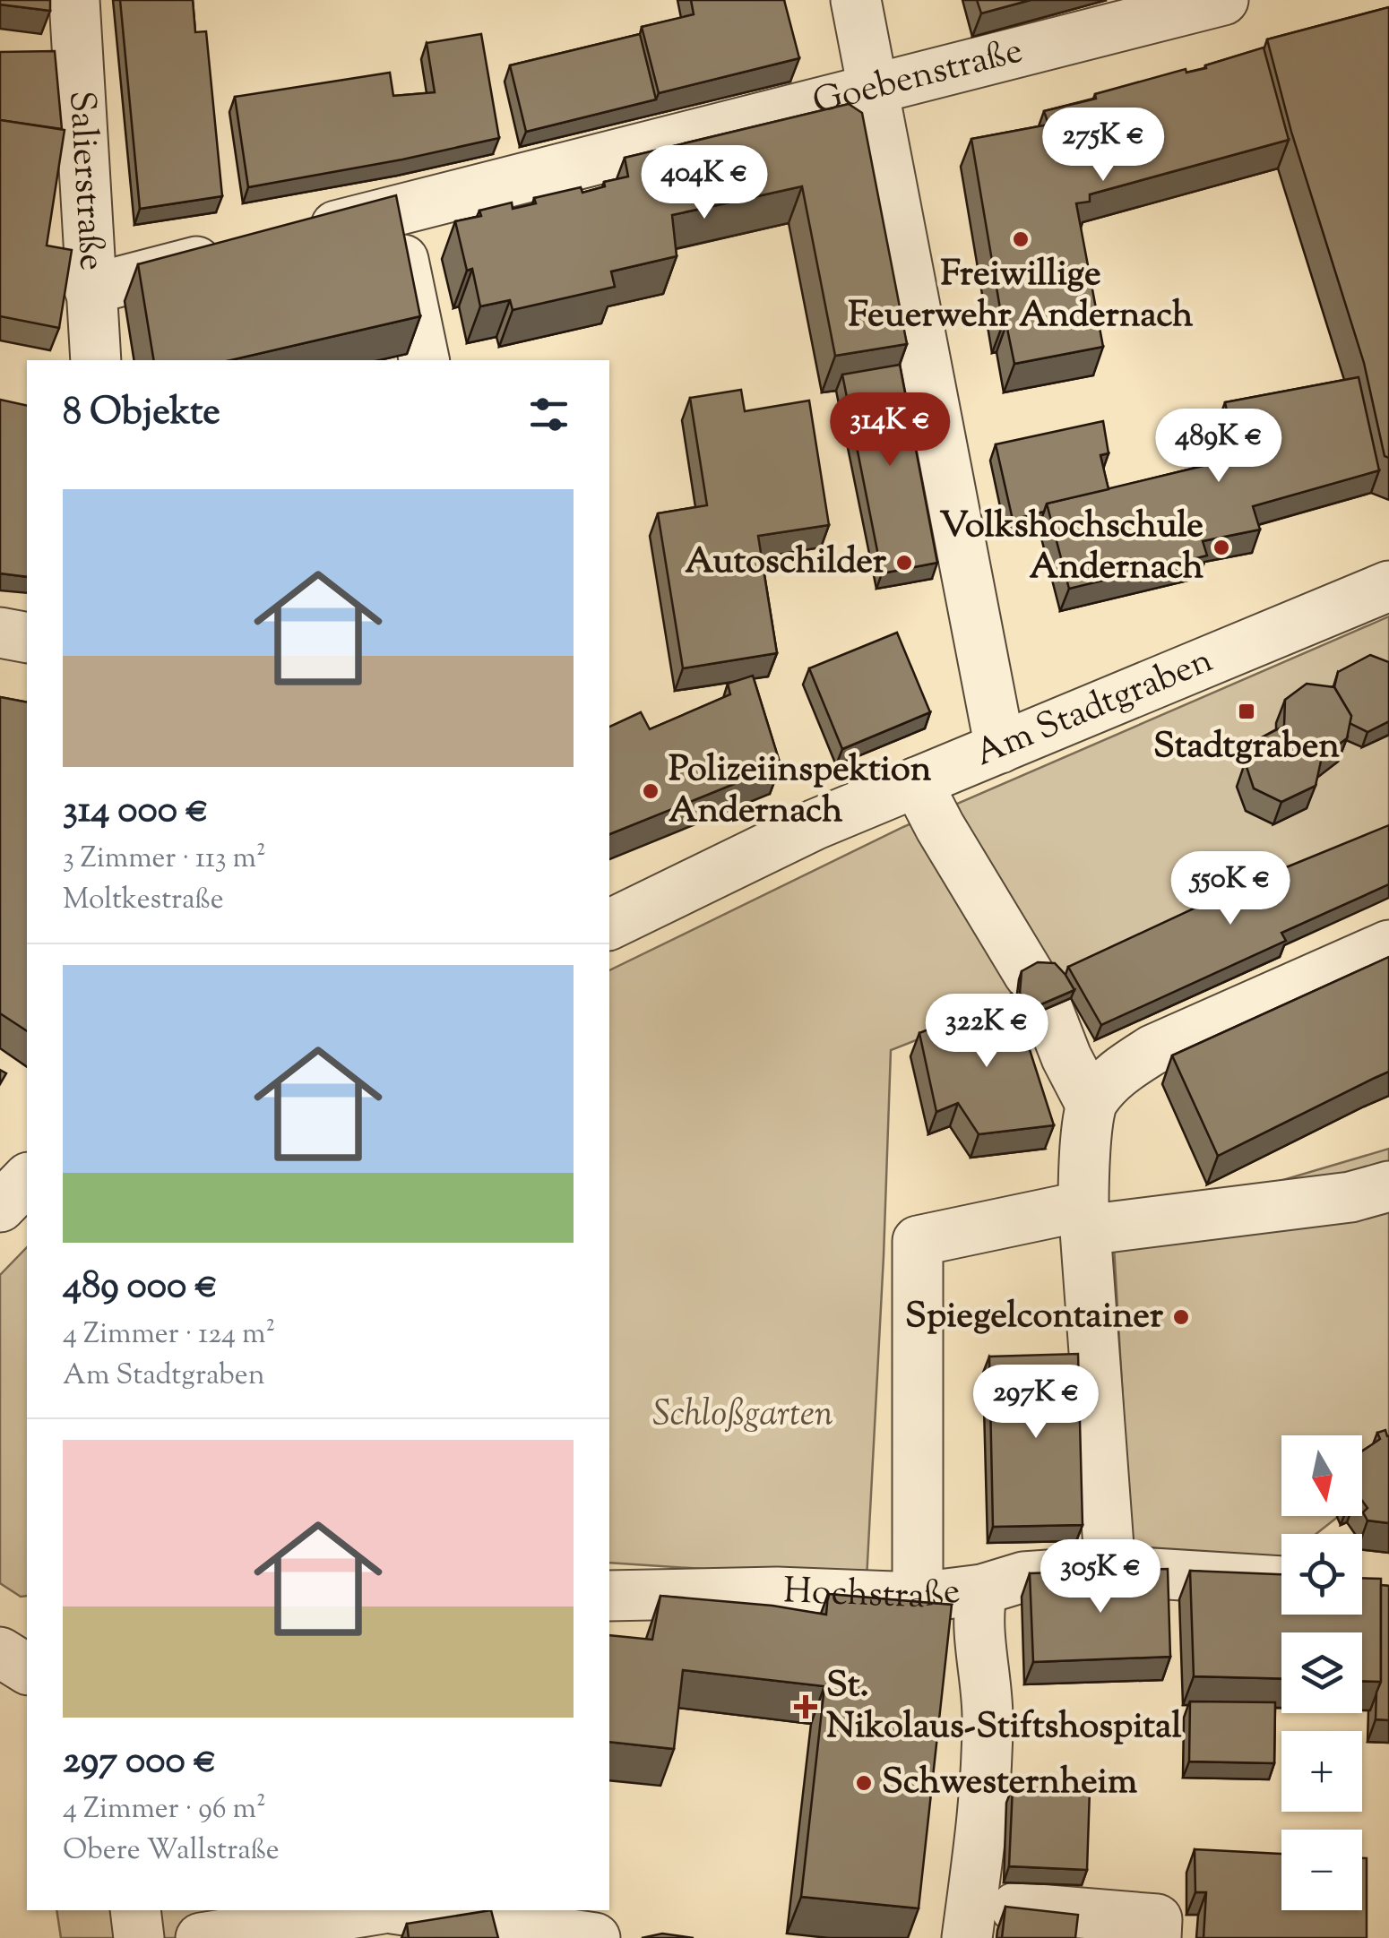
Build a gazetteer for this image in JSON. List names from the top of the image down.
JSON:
{
  "streets": {
    "street": [
      "Goebenstraße",
      "Salierstraße",
      "Am Stadtgraben",
      "Hochstraße"
    ]
  },
  "parks": ["Schloßgarten"],
  "places": {
    "other": [
      "Freiwillige Feuerwehr Andernach",
      "Volkshochschule Andernach",
      "Autoschilder",
      "Polizeiinspektion Andernach",
      "Spiegelcontainer",
      "Schwesternheim"
    ],
    "transit": ["Stadtgraben"],
    "health": ["St. Nikolaus-Stiftshospital"]
  },
  "north": "bottom",
  "page": {
    "price": [
      "275K €",
      "404K €",
      "314K €",
      "489K €",
      "550K €",
      "322K €",
      "297K €",
      "305K €"
    ],
    "heading": "8 Objekte",
    "list": [
      {
        "name": "314 000 €",
        "note": "3 Zimmer · 113 m² · Moltkestraße"
      },
      {
        "name": "489 000 €",
        "note": "4 Zimmer · 124 m² · Am Stadtgraben"
      },
      {
        "name": "297 000 €",
        "note": "4 Zimmer · 96 m² · Obere Wallstraße"
      }
    ],
    "map_buttons": ["+", "−"]
  }
}
